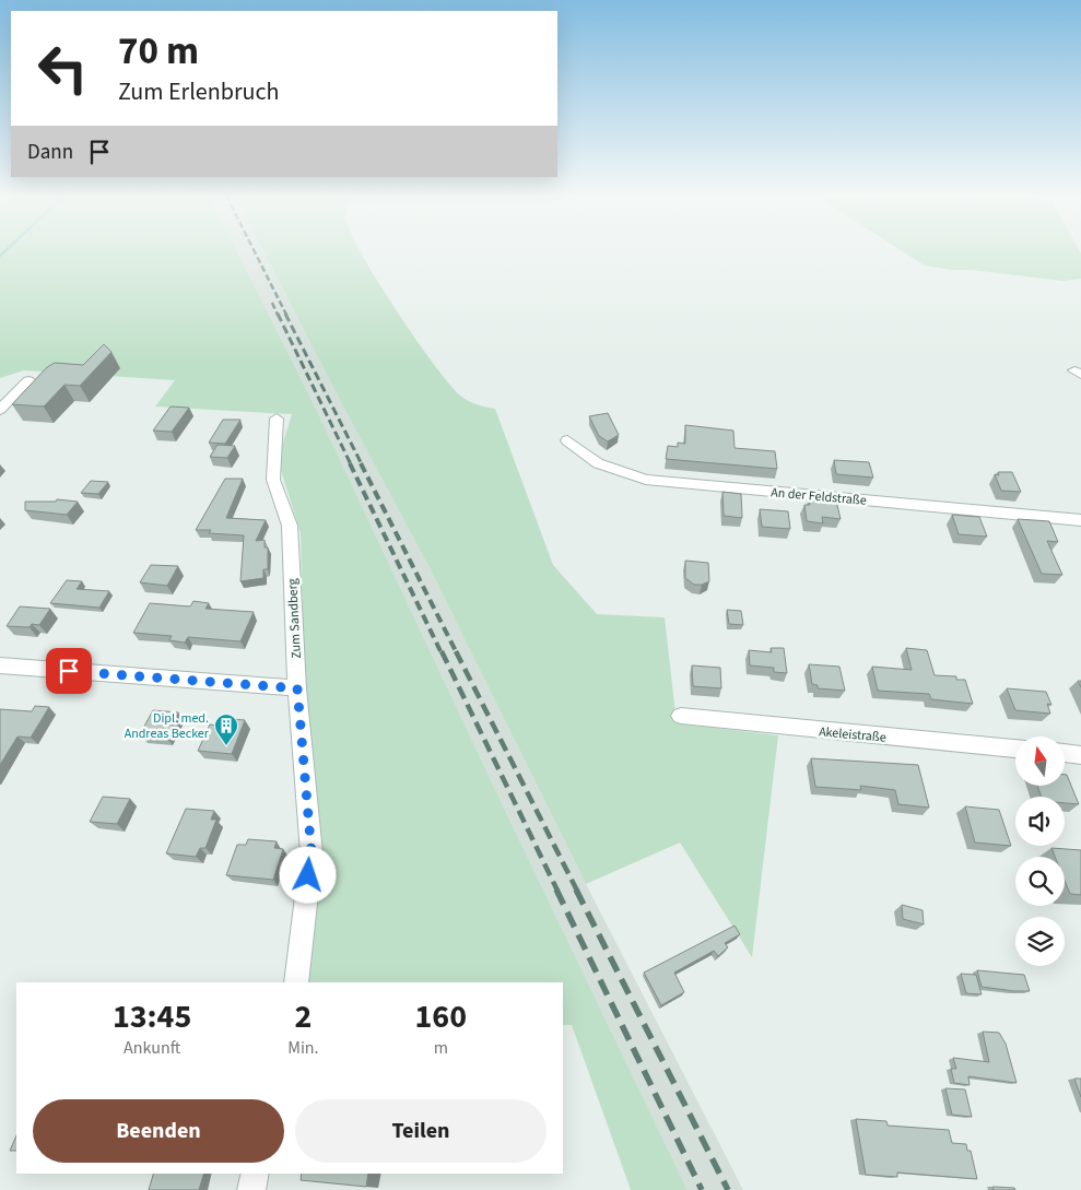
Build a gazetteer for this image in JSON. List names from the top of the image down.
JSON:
{
  "streets": {
    "street": ["An der Feldstraße", "Zum Sandberg", "Akeleistraße"]
  },
  "places": {
    "building": ["Dipl. med. Andreas Becker"]
  },
  "north": "top",
  "page": {
    "turn": ["70 m", "Zum Erlenbruch"],
    "then": "Dann",
    "eta": [
      "13:45",
      "Ankunft",
      "2",
      "Min.",
      "160",
      "m"
    ],
    "buttons": ["Beenden", "Teilen"]
  }
}
